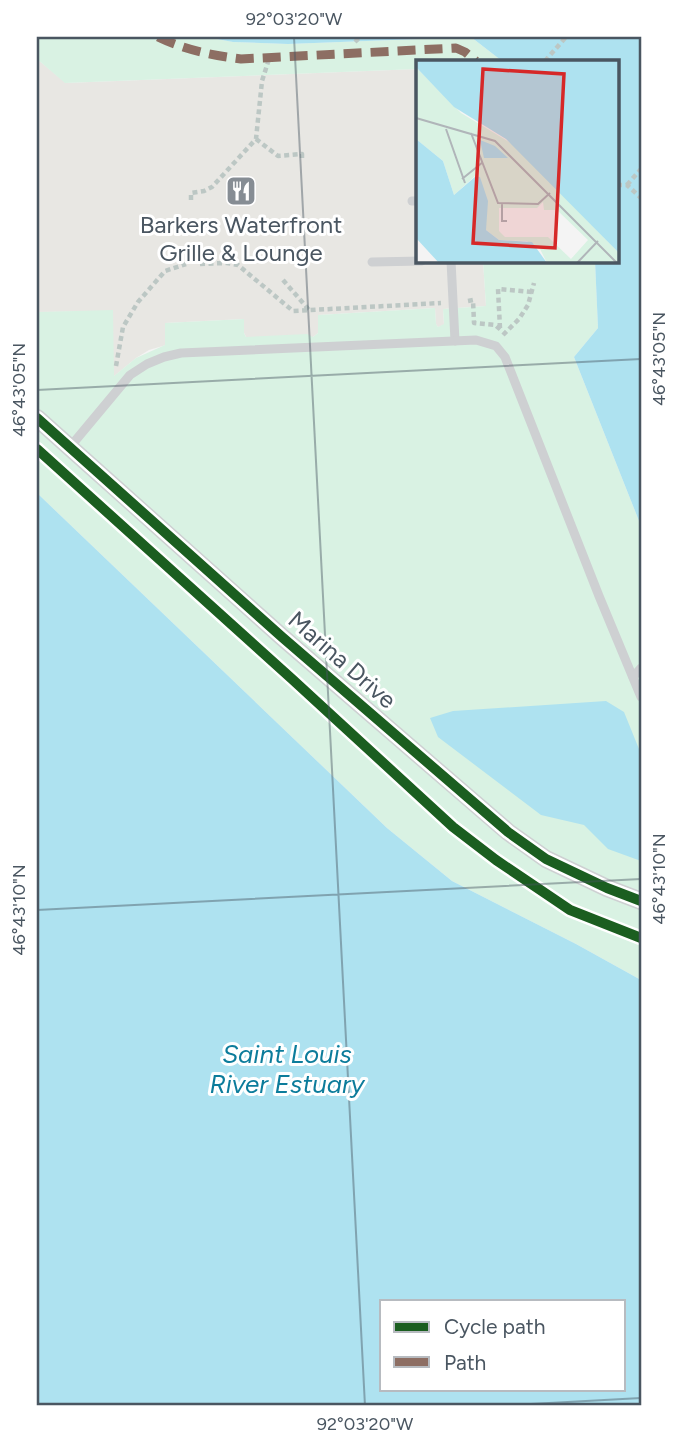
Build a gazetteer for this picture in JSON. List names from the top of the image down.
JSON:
{
  "streets": {
    "street": ["Marina Drive"]
  },
  "water": ["Saint Louis River Estuary"],
  "places": {
    "restaurant": ["Barkers Waterfront Grille & Lounge"]
  },
  "legend": ["Cycle path", "Path"],
  "coordinates": ["92°03'20\"W", "46°43'05\"N", "46°43'10\"N"]
}
